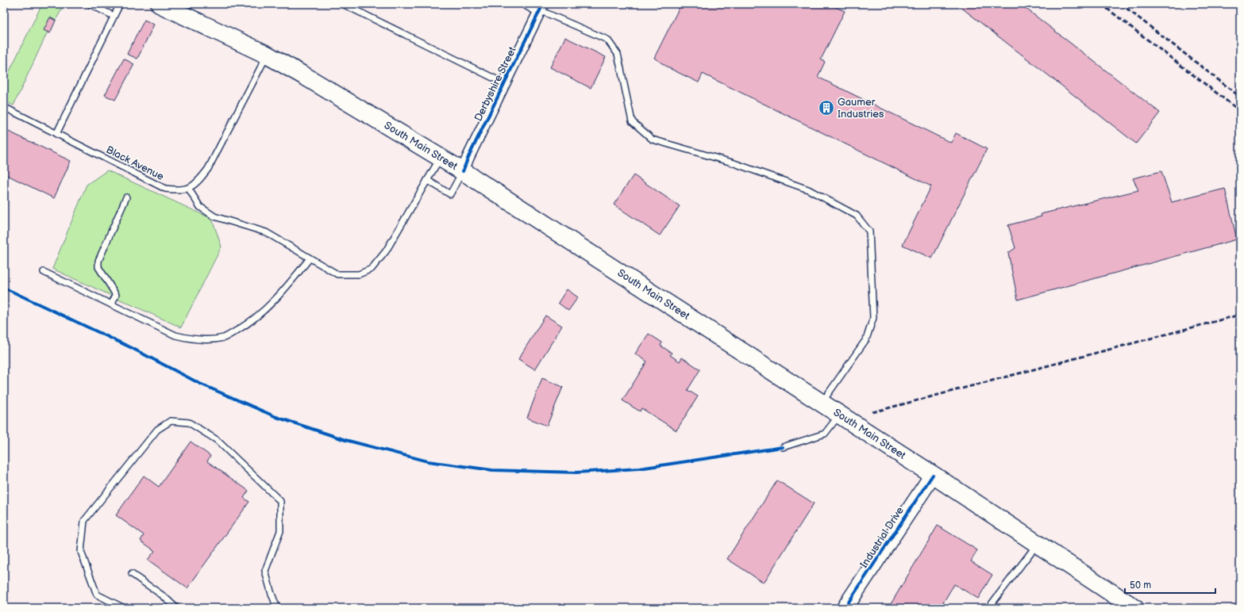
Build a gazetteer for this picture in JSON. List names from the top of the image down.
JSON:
{
  "streets": {
    "main road": ["South Main Street"],
    "street": ["Derbyshire Street", "Industrial Drive"],
    "lane": ["Black Avenue"]
  },
  "crossings": [
    ["Derbyshire Street", "South Main Street"],
    ["South Main Street", "Black Avenue"],
    ["South Main Street", "Industrial Drive"]
  ],
  "places": {
    "building": ["Gaumer Industries"]
  },
  "scale_bar": "50 m"
}
